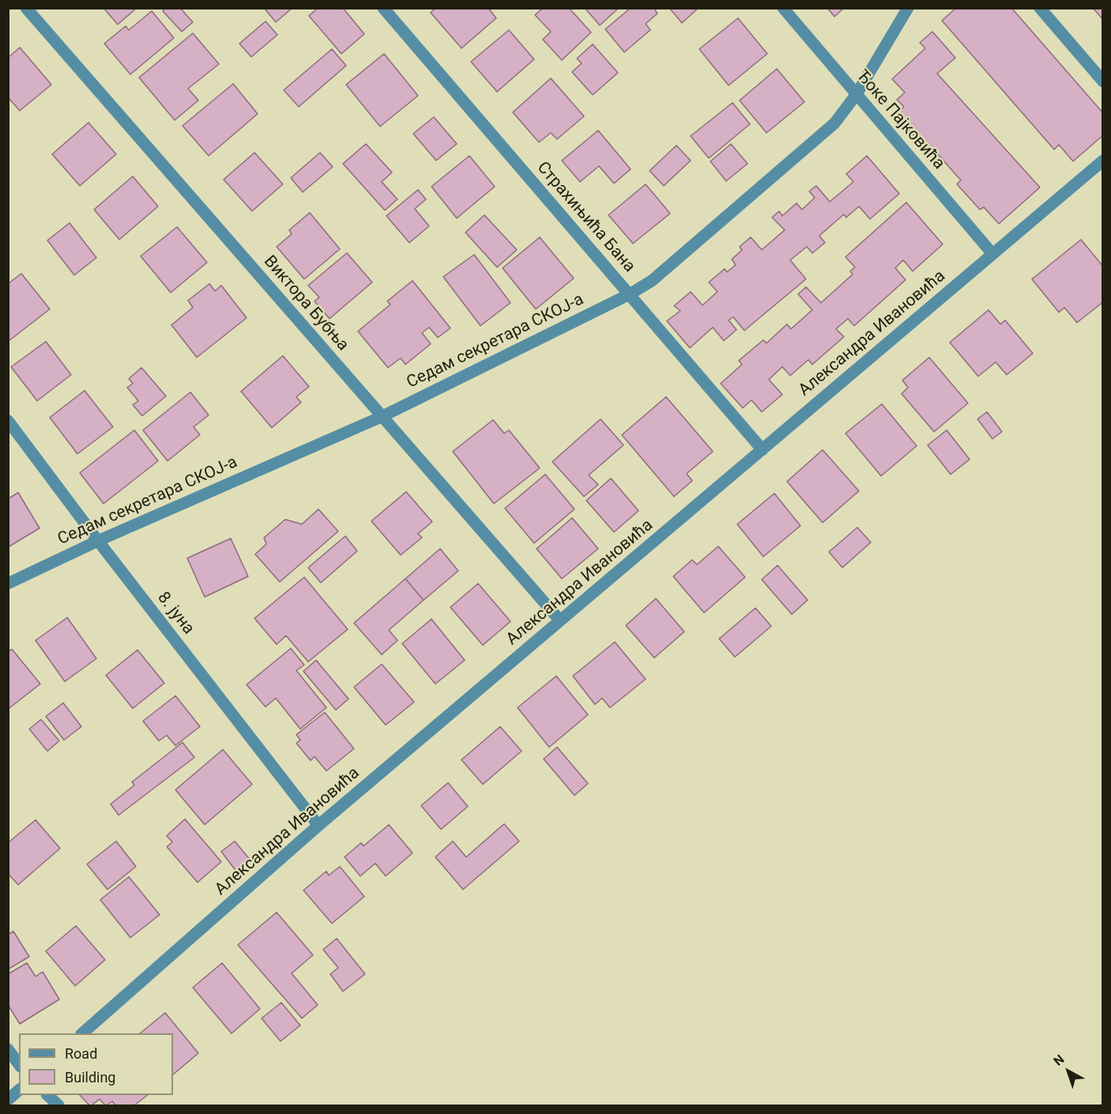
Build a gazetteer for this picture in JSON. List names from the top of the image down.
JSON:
{
  "streets": {
    "street": [
      "Ђоке Пајковића",
      "Страхињића Бана",
      "Виктора Бубња",
      "Александра Ивановића",
      "Седам секретара СКОЈ-а",
      "8. јуна"
    ]
  },
  "crossings": [
    ["Ђоке Пајковића", "Александра Ивановића"],
    ["Ђоке Пајковића", "Седам секретара СКОЈ-а"],
    ["Страхињића Бана", "Александра Ивановића"],
    ["Страхињића Бана", "Седам секретара СКОЈ-а"],
    ["Виктора Бубња", "Александра Ивановића"],
    ["Виктора Бубња", "Седам секретара СКОЈ-а"],
    ["Александра Ивановића", "8. јуна"],
    ["Седам секретара СКОЈ-а", "8. јуна"]
  ],
  "legend": ["Road", "Building"],
  "north": "top left"
}
